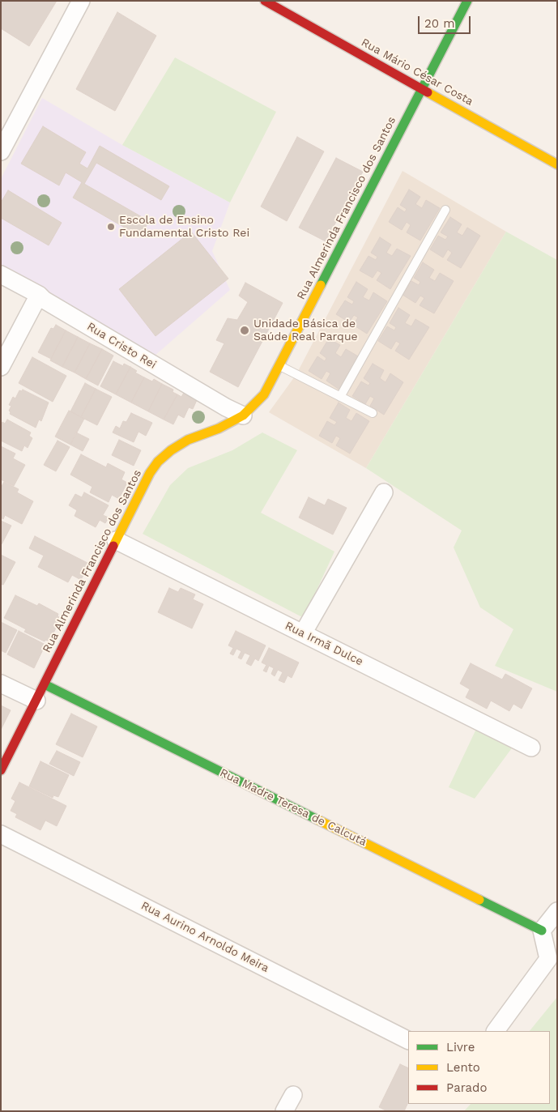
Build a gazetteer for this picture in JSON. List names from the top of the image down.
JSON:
{
  "streets": {
    "street": [
      "Rua Mário César Costa",
      "Rua Almerinda Francisco dos Santos",
      "Rua Cristo Rei",
      "Rua Irmã Dulce",
      "Rua Madre Teresa de Calcutá",
      "Rua Aurino Arnoldo Meira"
    ]
  },
  "crossings": [
    ["Rua Mário César Costa", "Rua Almerinda Francisco dos Santos"],
    ["Rua Almerinda Francisco dos Santos", "Rua Cristo Rei"],
    ["Rua Almerinda Francisco dos Santos", "Rua Irmã Dulce"],
    ["Rua Almerinda Francisco dos Santos", "Rua Madre Teresa de Calcutá"]
  ],
  "places": ["Escola de Ensino Fundamental Cristo Rei", "Unidade Básica de Saúde Real Parque"],
  "legend": ["Livre", "Lento", "Parado"],
  "scale_bar": "20 m"
}
